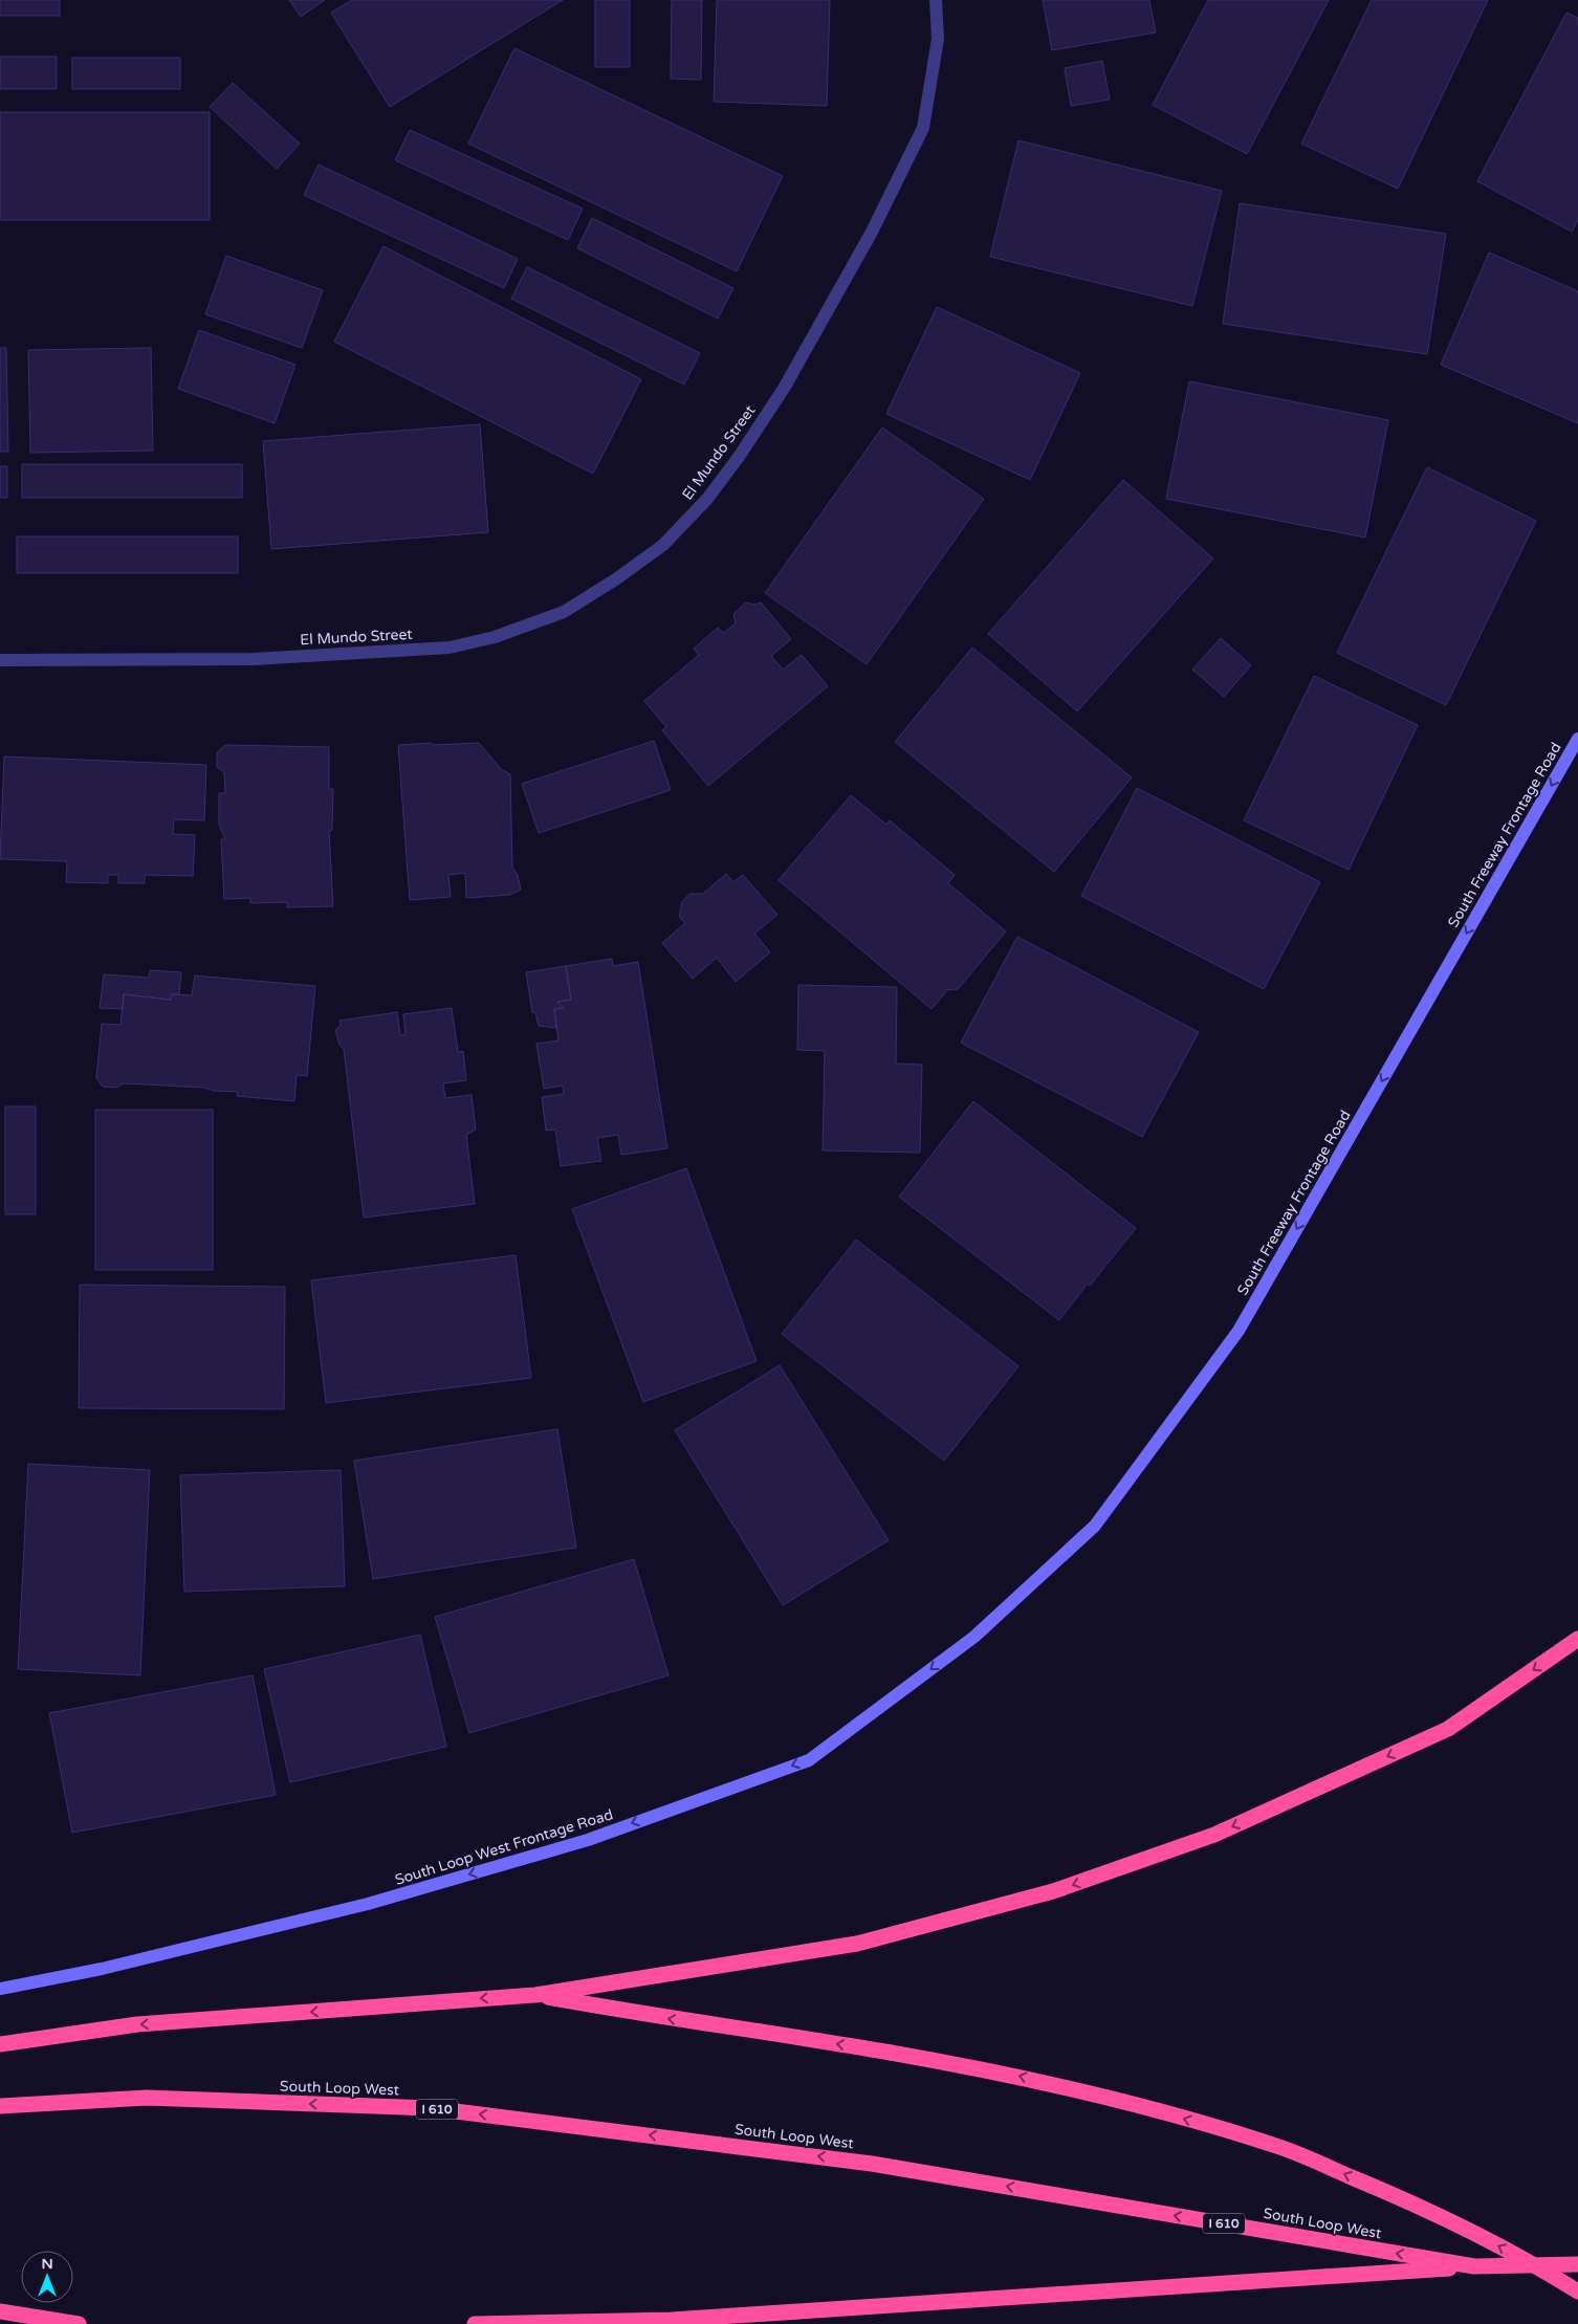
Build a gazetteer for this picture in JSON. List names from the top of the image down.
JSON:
{
  "streets": {
    "highway": ["South Loop West", "I 610"],
    "main road": ["South Freeway Frontage Road", "South Loop West Frontage Road"],
    "street": ["El Mundo Street"]
  },
  "crossings": [
    ["South Freeway Frontage Road", "South Loop West Frontage Road"]
  ],
  "one_way": ["South Freeway Frontage Road", "South Loop West Frontage Road"],
  "north": "top"
}
